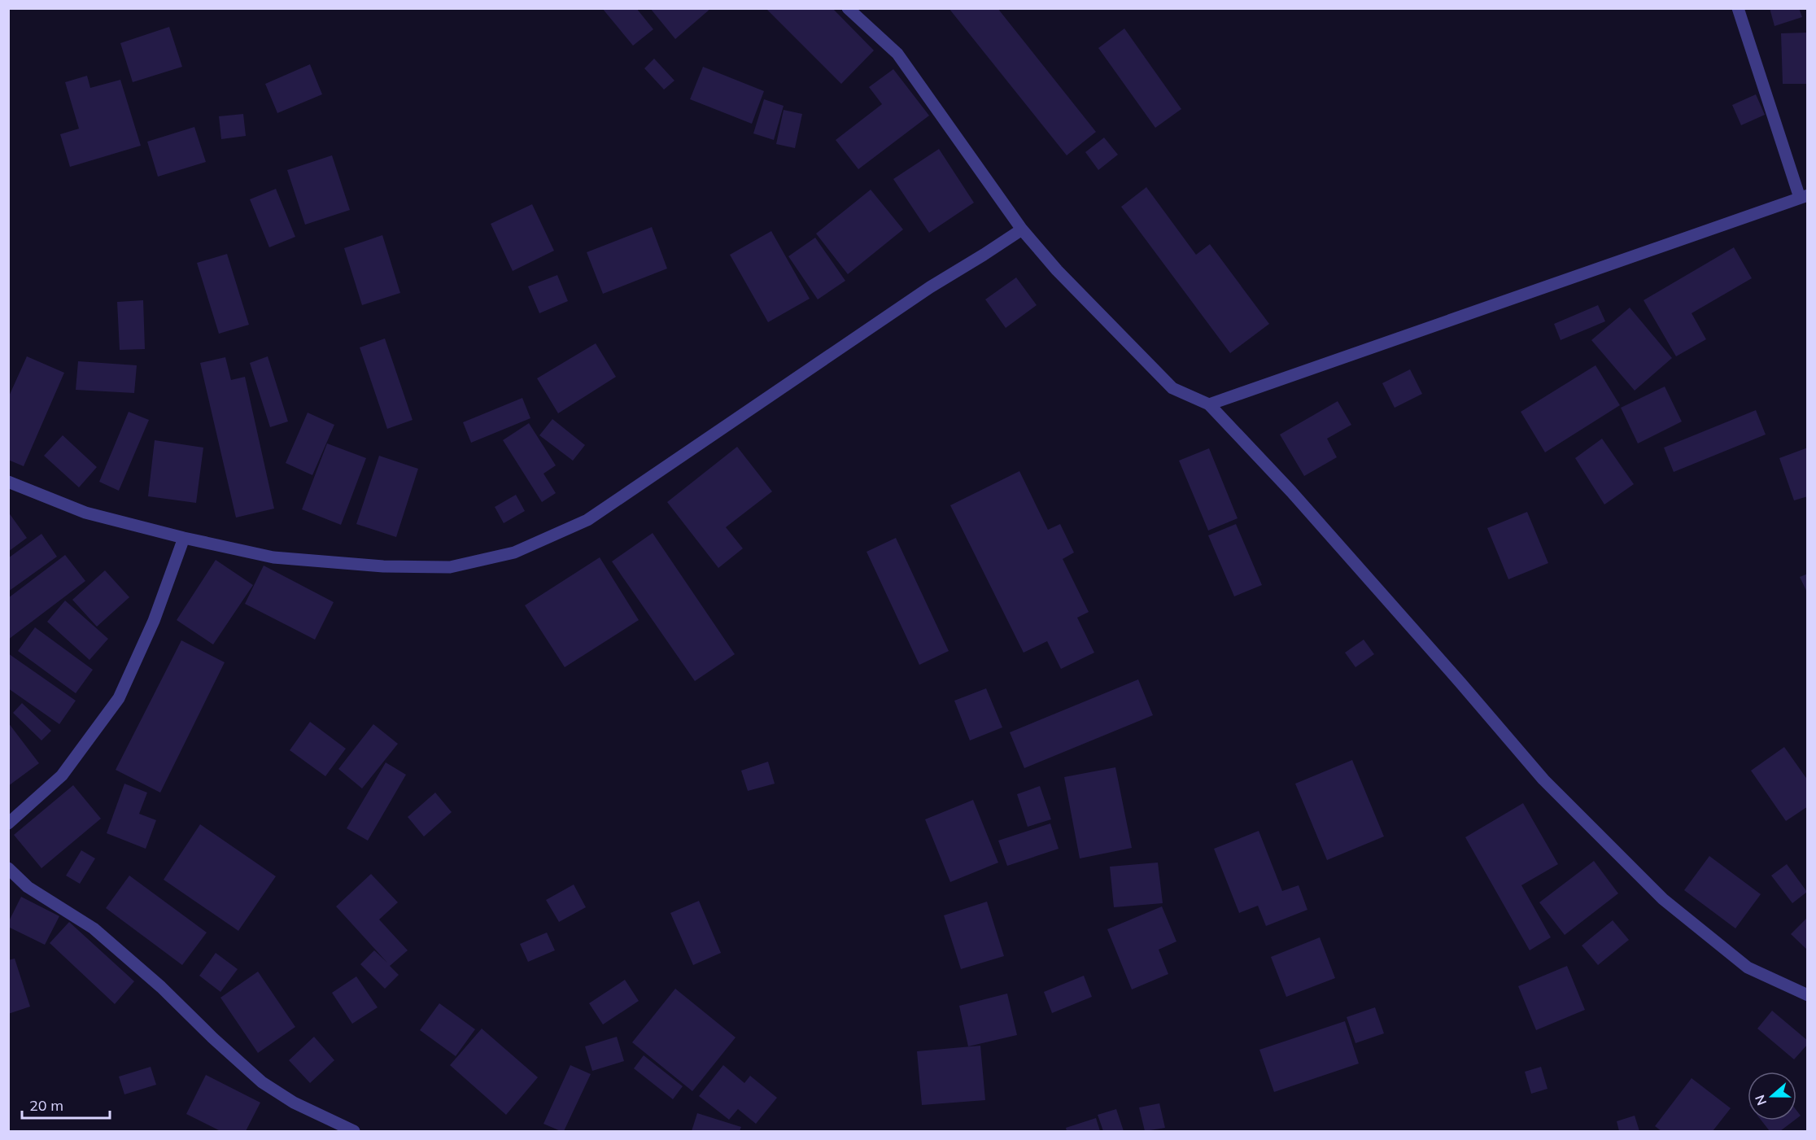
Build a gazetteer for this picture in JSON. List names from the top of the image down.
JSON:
{
  "scale_bar": "20 m",
  "north": "left"
}
